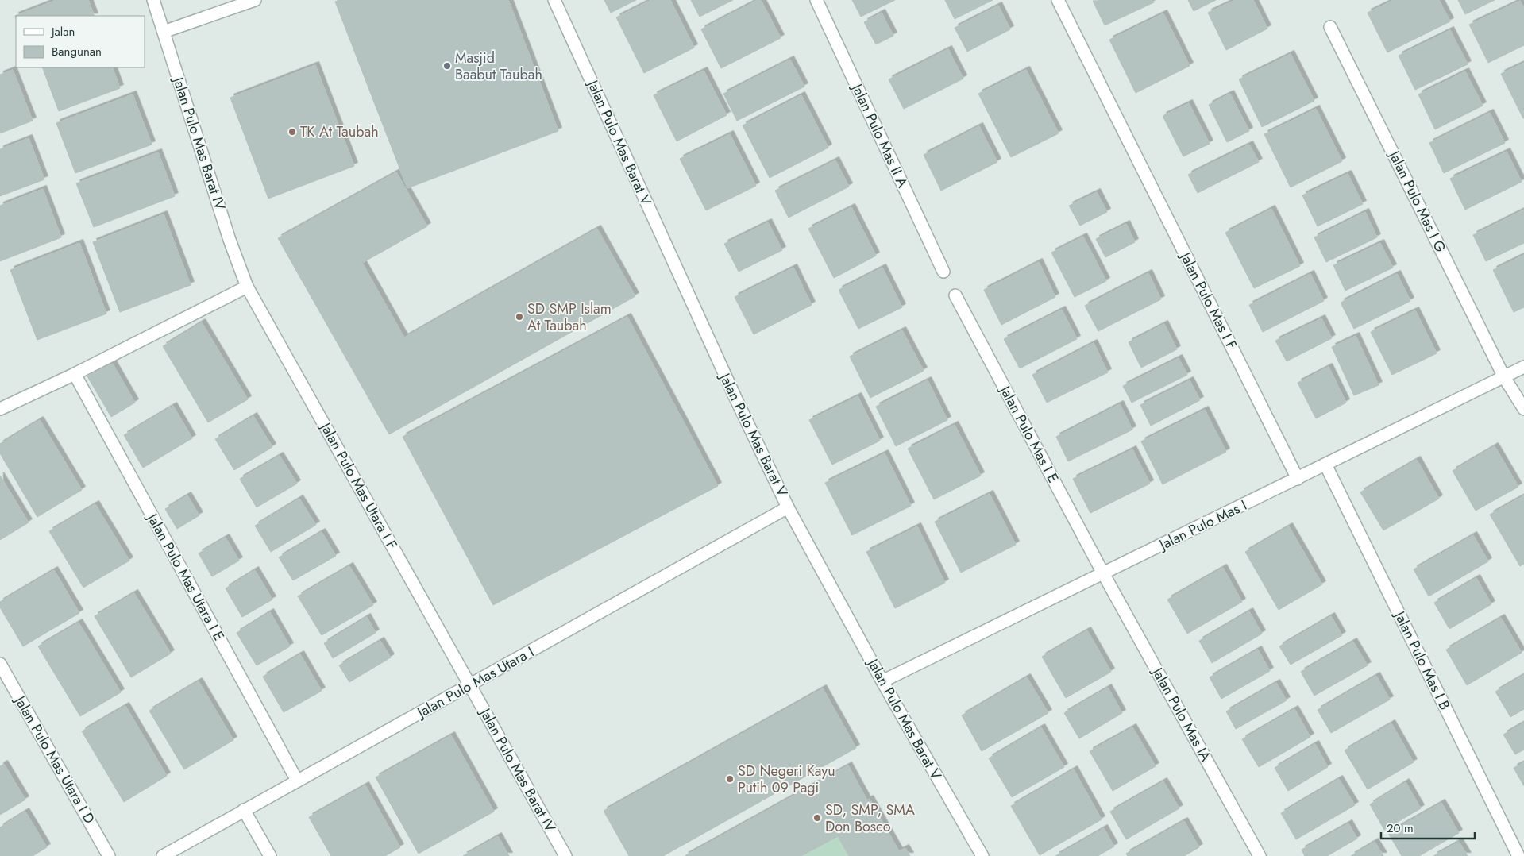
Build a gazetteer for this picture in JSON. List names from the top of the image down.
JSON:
{
  "streets": {
    "street": [
      "Jalan Pulo Mas II A",
      "Jalan Pulo Mas Barat V",
      "Jalan Pulo Mas Barat IV",
      "Jalan Pulo Mas I G",
      "Jalan Pulo Mas I F",
      "Jalan Pulo Mas I E",
      "Jalan Pulo Mas Utara I F",
      "Jalan Pulo Mas I",
      "Jalan Pulo Mas Utara I E",
      "Jalan Pulo Mas I B",
      "Jalan Pulo Mas Utara I",
      "Jalan Pulo Mas IA",
      "Jalan Pulo Mas Utara I D"
    ]
  },
  "crossings": [
    ["Jalan Pulo Mas Barat V", "Jalan Pulo Mas I"],
    ["Jalan Pulo Mas Barat V", "Jalan Pulo Mas Utara I"],
    ["Jalan Pulo Mas Barat IV", "Jalan Pulo Mas Utara I F"],
    ["Jalan Pulo Mas Barat IV", "Jalan Pulo Mas Utara I"],
    ["Jalan Pulo Mas I G", "Jalan Pulo Mas I"],
    ["Jalan Pulo Mas I F", "Jalan Pulo Mas I"],
    ["Jalan Pulo Mas I E", "Jalan Pulo Mas I"],
    ["Jalan Pulo Mas I E", "Jalan Pulo Mas IA"],
    ["Jalan Pulo Mas Utara I F", "Jalan Pulo Mas Utara I"],
    ["Jalan Pulo Mas I", "Jalan Pulo Mas I B"],
    ["Jalan Pulo Mas I", "Jalan Pulo Mas IA"],
    ["Jalan Pulo Mas Utara I E", "Jalan Pulo Mas Utara I"]
  ],
  "places": [
    "Masjid Baabut Taubah",
    "TK At Taubah",
    "SD SMP Islam At Taubah",
    "SD Negeri Kayu Putih 09 Pagi",
    "SD, SMP, SMA Don Bosco"
  ],
  "legend": ["Jalan", "Bangunan"],
  "scale_bar": "20 m"
}
